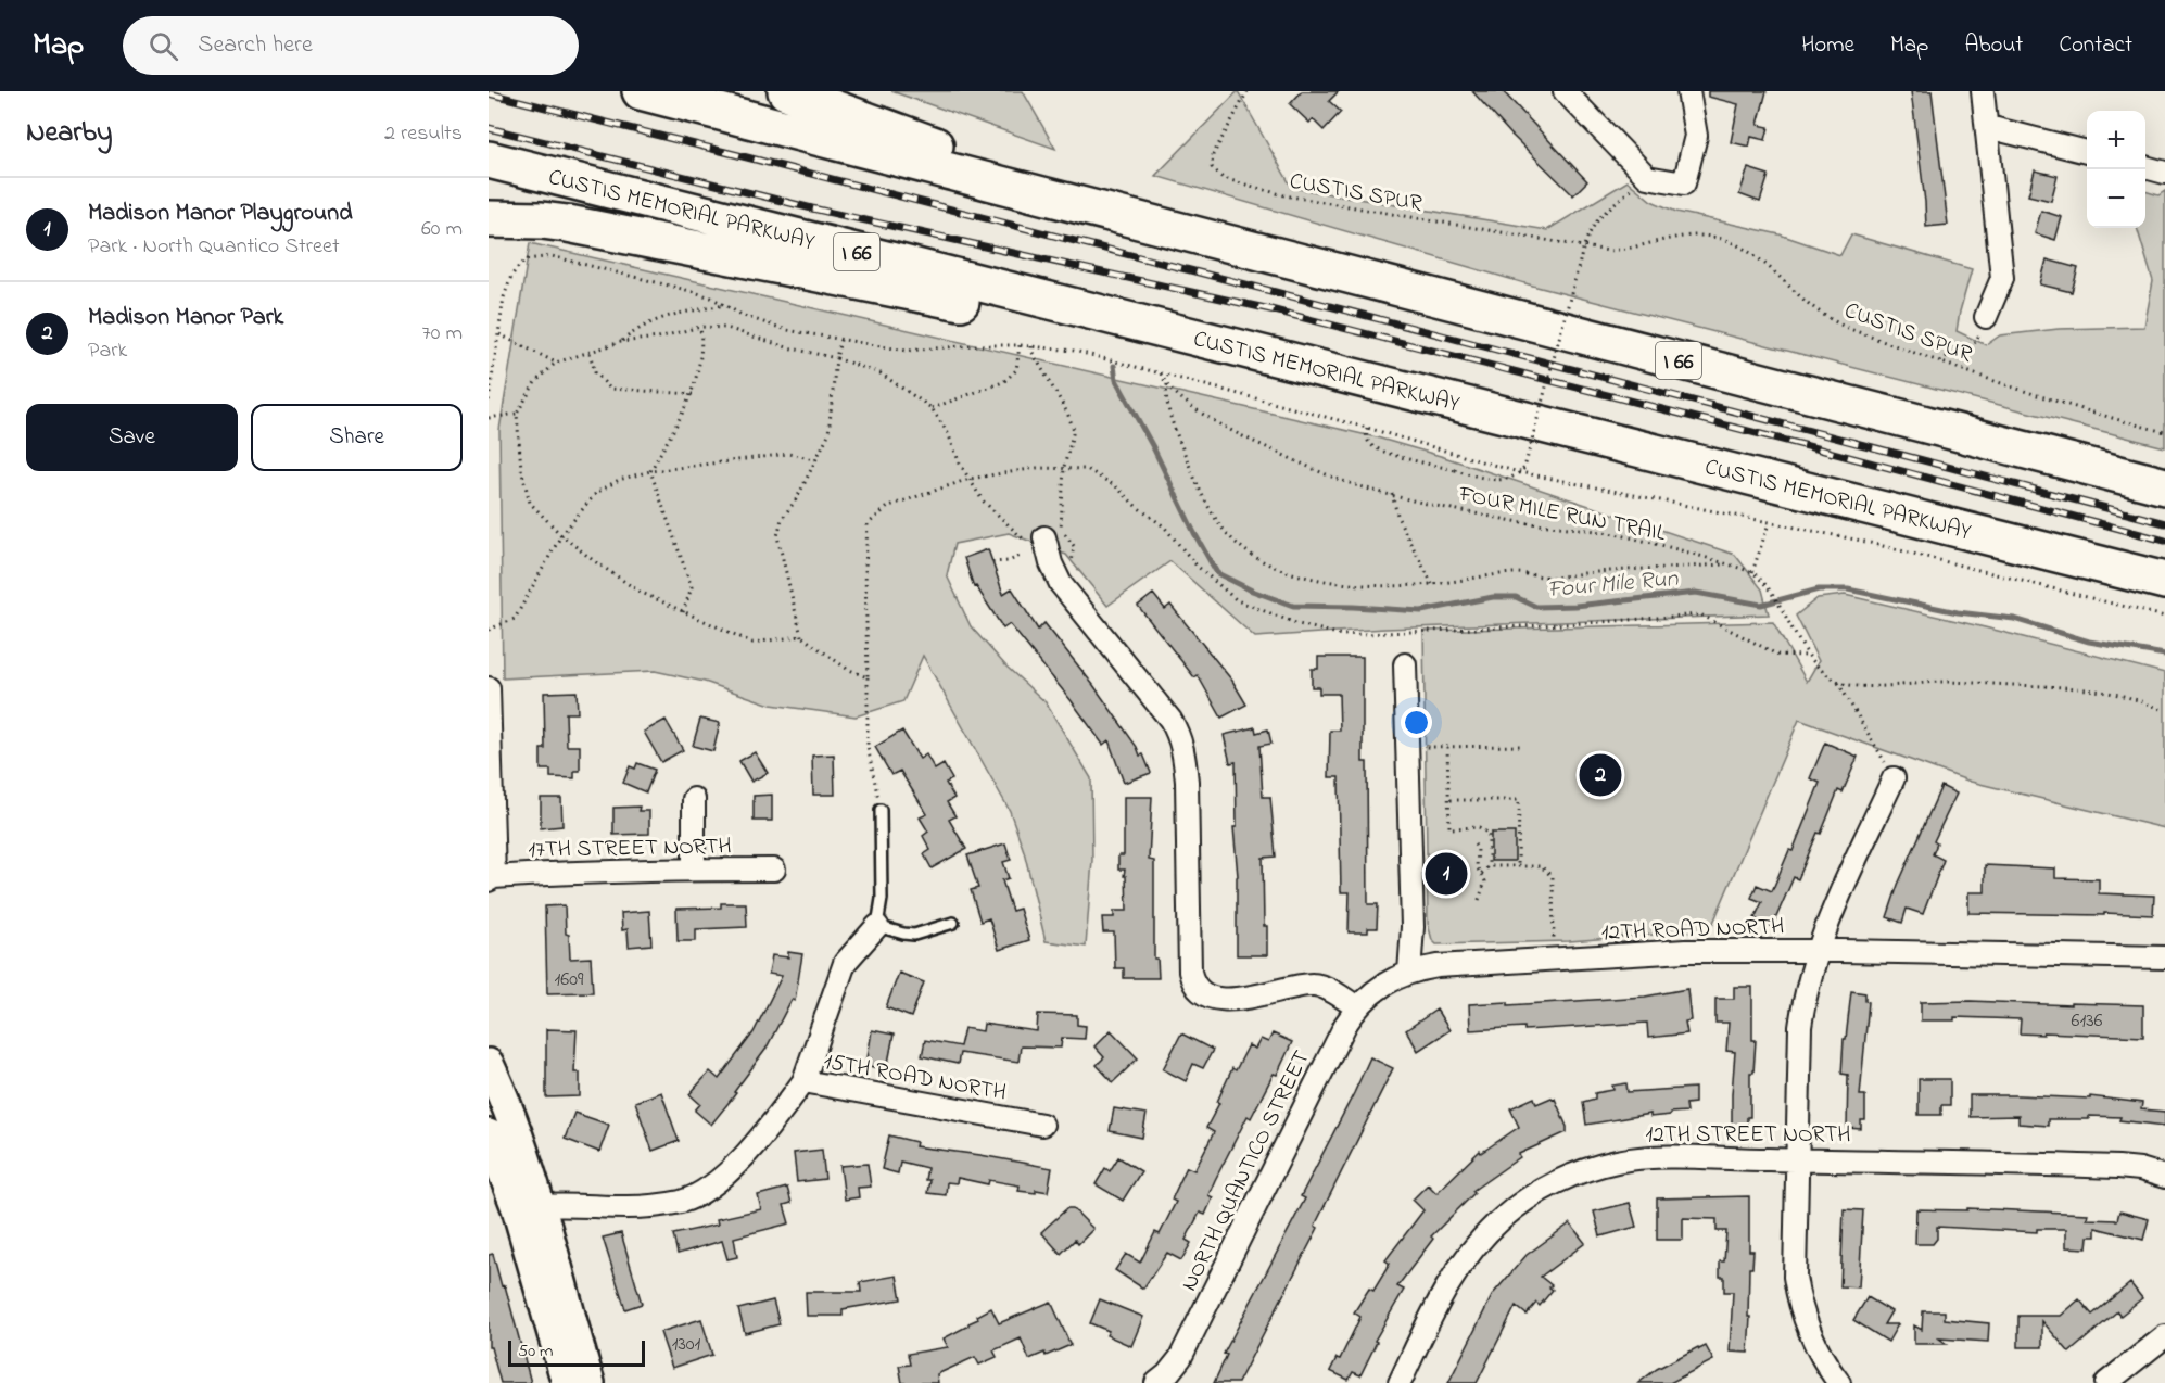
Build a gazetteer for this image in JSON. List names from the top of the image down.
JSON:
{
  "streets": {
    "highway": ["CUSTIS MEMORIAL PARKWAY", "I 66"],
    "street": [
      "17TH STREET NORTH",
      "12TH ROAD NORTH",
      "15TH ROAD NORTH",
      "12TH STREET NORTH",
      "NORTH QUANTICO STREET"
    ],
    "path": ["CUSTIS SPUR", "FOUR MILE RUN TRAIL"]
  },
  "crossings": [
    ["12TH ROAD NORTH", "NORTH QUANTICO STREET"]
  ],
  "water": ["Four Mile Run"],
  "house_numbers": ["1609", "6136", "1301"],
  "scale_bar": "50 m",
  "page": {
    "header": "Map",
    "search": "Search here",
    "nav": [
      "Home",
      "Map",
      "About",
      "Contact"
    ],
    "heading": ["Nearby", "2 results"],
    "map_buttons": ["+", "−"],
    "list": [
      {
        "mark": "1",
        "name": "Madison Manor Playground",
        "note": "Park · North Quantico Street",
        "value": "60 m"
      },
      {
        "mark": "2",
        "name": "Madison Manor Park",
        "note": "Park",
        "value": "70 m"
      }
    ],
    "buttons": ["Save", "Share"],
    "pins": ["2", "1"],
    "scale": "50 m"
  }
}
